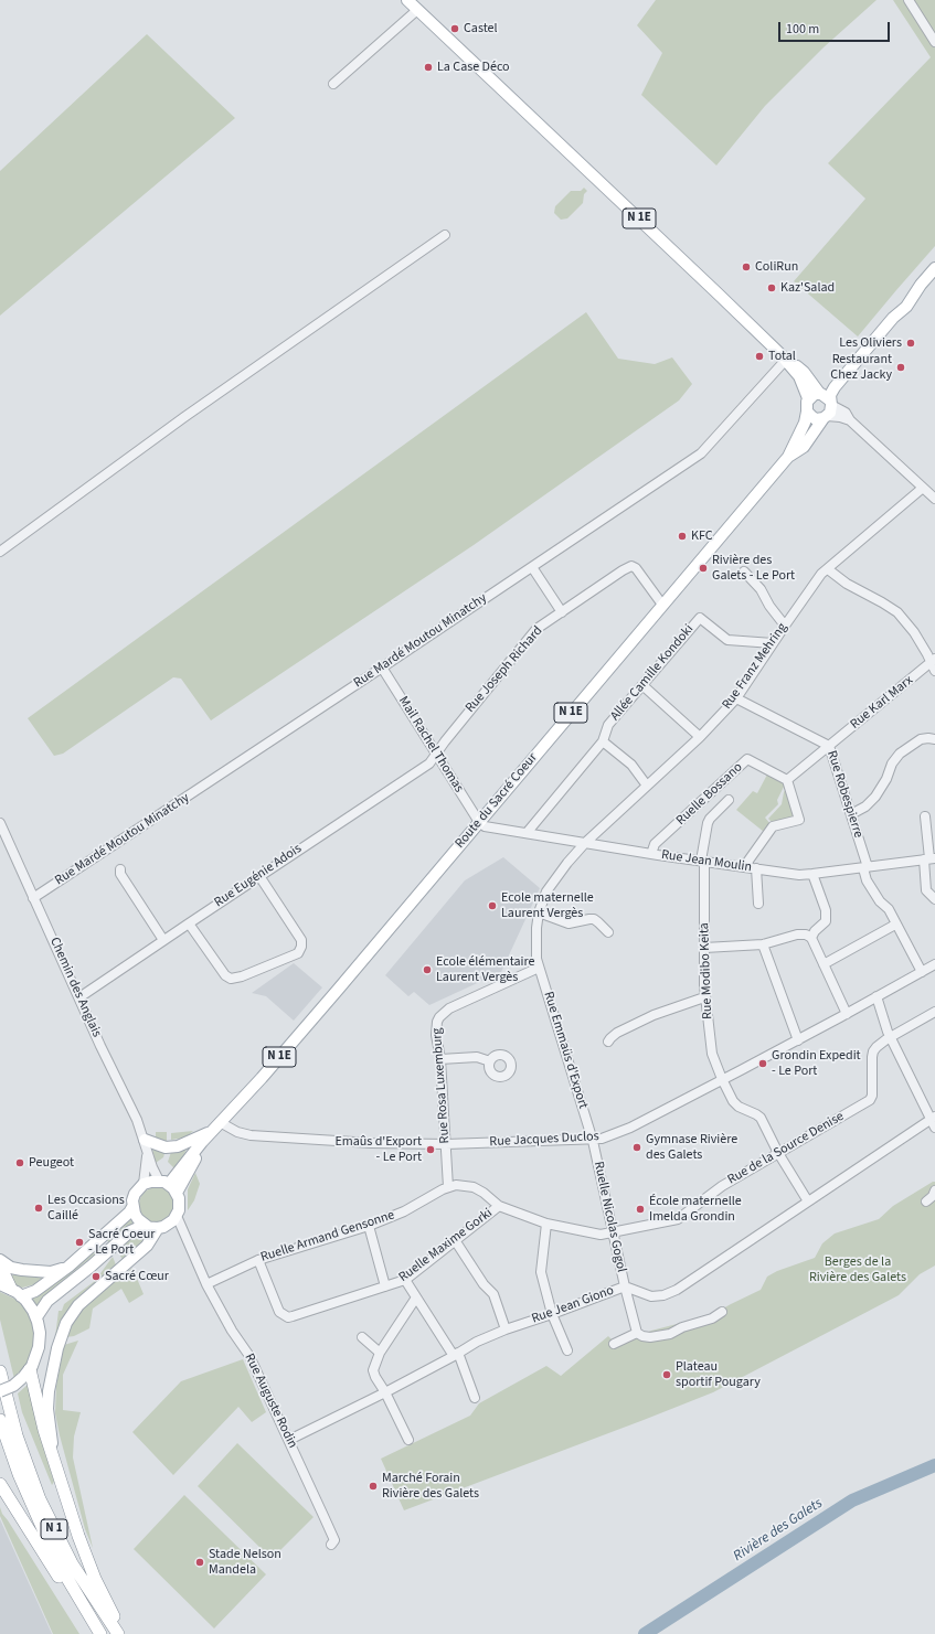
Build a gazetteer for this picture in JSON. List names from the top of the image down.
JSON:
{
  "streets": {
    "highway": ["N 1"],
    "main road": ["N 1E", "Route du Sacré Coeur"],
    "street": [
      "Rue Mardé Moutou Minatchy",
      "Rue Franz Mehring",
      "Rue Joseph Richard",
      "Allée Camille Kondoki",
      "Rue Karl Marx",
      "Mail Rachel Thomas",
      "Ruelle Bossano",
      "Rue Robespierre",
      "Rue Jean Moulin",
      "Rue Eugénie Adois",
      "Rue Modibo Keita",
      "Chemin des Anglais",
      "Rue Emmaüs d'Export",
      "Rue Rosa Luxemburg",
      "Rue Jacques Duclos",
      "Rue de la Source Denise",
      "Ruelle Nicolas Gogol",
      "Ruelle Armand Gensonne",
      "Ruelle Maxime Gorki",
      "Rue Jean Giono",
      "Rue Auguste Rodin"
    ]
  },
  "crossings": [
    ["N 1E", "Rue Mardé Moutou Minatchy"],
    ["N 1E", "Route du Sacré Coeur"],
    ["Rue Mardé Moutou Minatchy", "Mail Rachel Thomas"],
    ["Rue Mardé Moutou Minatchy", "Chemin des Anglais"],
    ["Rue Franz Mehring", "Allée Camille Kondoki"],
    ["Rue Franz Mehring", "Rue Robespierre"],
    ["Rue Franz Mehring", "Rue Jean Moulin"],
    ["Rue Franz Mehring", "Rue Emmaüs d'Export"],
    ["Rue Joseph Richard", "Mail Rachel Thomas"],
    ["Rue Joseph Richard", "Route du Sacré Coeur"],
    ["Rue Joseph Richard", "Rue Eugénie Adois"],
    ["Allée Camille Kondoki", "Rue Jean Moulin"],
    ["Rue Karl Marx", "Ruelle Bossano"],
    ["Rue Karl Marx", "Rue Robespierre"],
    ["Mail Rachel Thomas", "Route du Sacré Coeur"],
    ["Mail Rachel Thomas", "Rue Jean Moulin"],
    ["Mail Rachel Thomas", "Rue Eugénie Adois"],
    ["Ruelle Bossano", "Rue Jean Moulin"],
    ["Rue Robespierre", "Rue Jean Moulin"],
    ["Rue Robespierre", "Rue Jacques Duclos"],
    ["Route du Sacré Coeur", "Rue Jean Moulin"],
    ["Route du Sacré Coeur", "Chemin des Anglais"],
    ["Route du Sacré Coeur", "Rue Jacques Duclos"],
    ["Route du Sacré Coeur", "Rue Auguste Rodin"],
    ["Rue Jean Moulin", "Rue Modibo Keita"],
    ["Rue Jean Moulin", "Rue Emmaüs d'Export"],
    ["Rue Eugénie Adois", "Chemin des Anglais"],
    ["Rue Modibo Keita", "Rue Jacques Duclos"],
    ["Rue Modibo Keita", "Rue de la Source Denise"],
    ["Rue Modibo Keita", "Rue Jean Giono"],
    ["Chemin des Anglais", "Rue Auguste Rodin"],
    ["Rue Emmaüs d'Export", "Rue Rosa Luxemburg"],
    ["Rue Emmaüs d'Export", "Rue Jacques Duclos"],
    ["Rue Emmaüs d'Export", "Ruelle Nicolas Gogol"],
    ["Rue Rosa Luxemburg", "Rue Jacques Duclos"],
    ["Rue Rosa Luxemburg", "Rue de la Source Denise"],
    ["Rue Rosa Luxemburg", "Ruelle Armand Gensonne"],
    ["Rue Jacques Duclos", "Ruelle Nicolas Gogol"],
    ["Rue de la Source Denise", "Ruelle Nicolas Gogol"],
    ["Rue de la Source Denise", "Ruelle Armand Gensonne"],
    ["Rue de la Source Denise", "Ruelle Maxime Gorki"],
    ["Ruelle Nicolas Gogol", "Rue Jean Giono"],
    ["Ruelle Armand Gensonne", "Ruelle Maxime Gorki"],
    ["Ruelle Armand Gensonne", "Rue Auguste Rodin"],
    ["Rue Jean Giono", "Rue Auguste Rodin"]
  ],
  "water": ["Rivière des Galets"],
  "parks": ["Berges de la Rivière des Galets"],
  "places": [
    "Castel",
    "La Case Déco",
    "ColiRun",
    "Kaz'Salad",
    "Les Oliviers",
    "Total",
    "Restaurant Chez Jacky",
    "KFC",
    "Rivière des Galets - Le Port",
    "Ecole maternelle Laurent Vergès",
    "Ecole élémentaire Laurent Vergès",
    "Grondin Expedit - Le Port",
    "Gymnase Rivière des Galets",
    "Emaûs d'Export - Le Port",
    "Peugeot",
    "Les Occasions Caillé",
    "École maternelle Imelda Grondin",
    "Sacré Coeur - Le Port",
    "Sacré Cœur",
    "Plateau sportif Pougary",
    "Marché Forain Rivière des Galets",
    "Stade Nelson Mandela"
  ],
  "scale_bar": "100 m"
}
